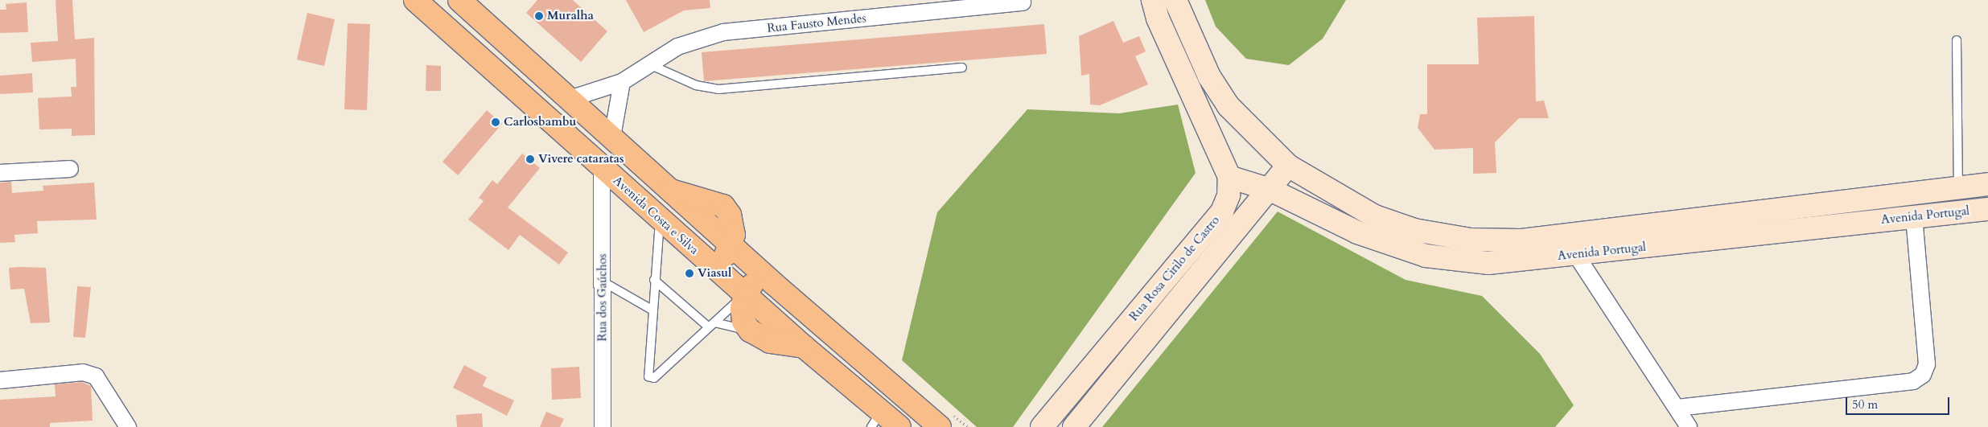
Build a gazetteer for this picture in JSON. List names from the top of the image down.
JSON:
{
  "streets": {
    "main road": ["Avenida Costa e Silva", "Avenida Portugal", "Rua Rosa Cirilo de Castro"],
    "street": ["Rua Fausto Mendes", "Rua dos Gaúchos"]
  },
  "crossings": [
    ["Avenida Costa e Silva", "Rua dos Gaúchos"],
    ["Avenida Portugal", "Rua Rosa Cirilo de Castro"]
  ],
  "places": [
    "Muralha",
    "Carlosbambu",
    "Vivere cataratas",
    "Viasul"
  ],
  "scale_bar": "50 m"
}
